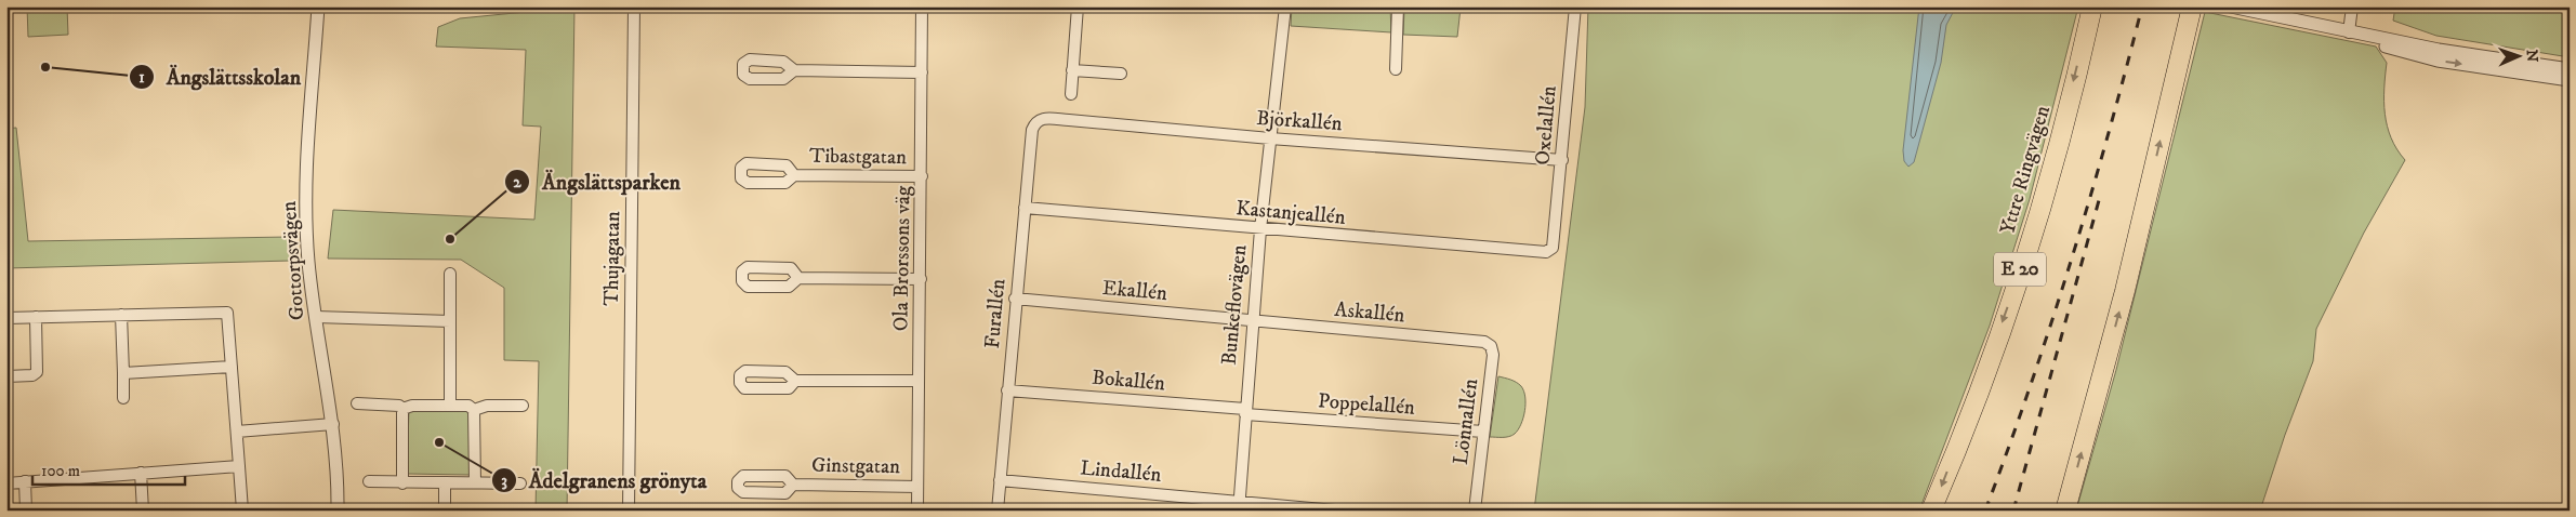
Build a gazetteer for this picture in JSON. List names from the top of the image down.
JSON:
{
  "streets": {
    "highway": ["Yttre Ringvägen", "E 20"],
    "street": [
      "Björkallén",
      "Oxelallén",
      "Tibastgatan",
      "Kastanjeallén",
      "Thujagatan",
      "Ola Brorssons väg",
      "Gottorpsvägen",
      "Ekallén",
      "Bunkeflovägen",
      "Askallén",
      "Furallén",
      "Bokallén",
      "Poppelallén",
      "Lönnallén",
      "Ginstgatan",
      "Lindallén"
    ]
  },
  "crossings": [
    ["Björkallén", "Oxelallén"],
    ["Björkallén", "Bunkeflovägen"],
    ["Björkallén", "Furallén"],
    ["Oxelallén", "Kastanjeallén"],
    ["Tibastgatan", "Ola Brorssons väg"],
    ["Kastanjeallén", "Bunkeflovägen"],
    ["Kastanjeallén", "Furallén"],
    ["Ola Brorssons väg", "Ginstgatan"],
    ["Ekallén", "Bunkeflovägen"],
    ["Ekallén", "Askallén"],
    ["Ekallén", "Furallén"],
    ["Bunkeflovägen", "Askallén"],
    ["Bunkeflovägen", "Bokallén"],
    ["Bunkeflovägen", "Poppelallén"],
    ["Bunkeflovägen", "Lindallén"],
    ["Askallén", "Lönnallén"],
    ["Furallén", "Bokallén"],
    ["Furallén", "Lindallén"],
    ["Bokallén", "Poppelallén"],
    ["Poppelallén", "Lönnallén"]
  ],
  "places": ["Ängslättsskolan", "Ängslättsparken", "Ädelgranens grönyta"],
  "scale_bar": "100 m",
  "north": "right"
}
